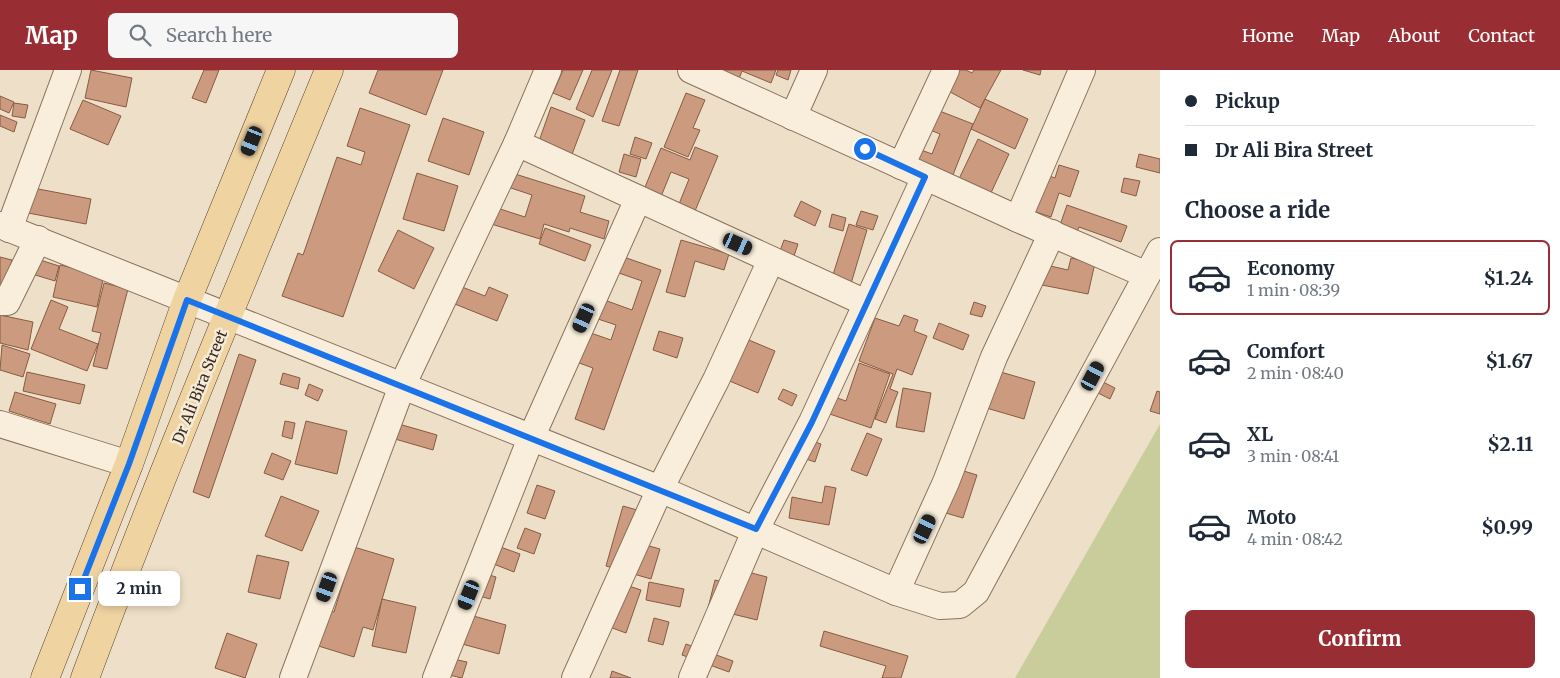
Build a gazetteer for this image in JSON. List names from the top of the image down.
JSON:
{
  "streets": {
    "main road": ["Dr Ali Bira Street"]
  },
  "page": {
    "header": "Map",
    "search": "Search here",
    "nav": [
      "Home",
      "Map",
      "About",
      "Contact"
    ],
    "banner": ["Pickup", "Dr Ali Bira Street"],
    "heading": "Choose a ride",
    "list": [
      {
        "name": "Economy",
        "note": "1 min · 08:39",
        "value": "$1.24"
      },
      {
        "name": "Comfort",
        "note": "2 min · 08:40",
        "value": "$1.67"
      },
      {
        "name": "XL",
        "note": "3 min · 08:41",
        "value": "$2.11"
      },
      {
        "name": "Moto",
        "note": "4 min · 08:42",
        "value": "$0.99"
      }
    ],
    "bubble": "2 min",
    "buttons": "Confirm"
  }
}
